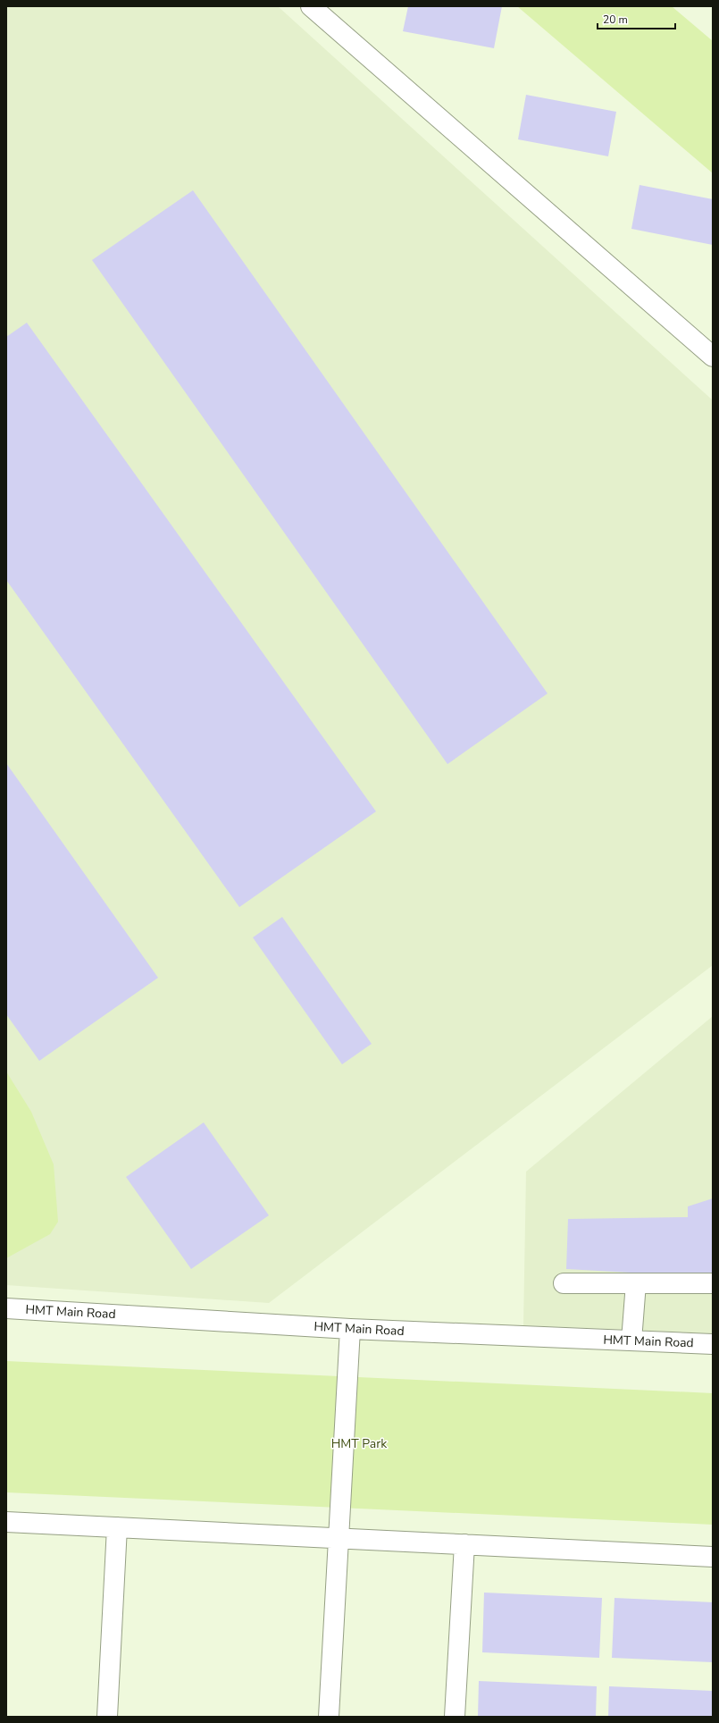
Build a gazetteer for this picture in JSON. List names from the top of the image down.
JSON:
{
  "streets": {
    "street": ["HMT Main Road"]
  },
  "parks": ["HMT Park"],
  "scale_bar": "20 m"
}
